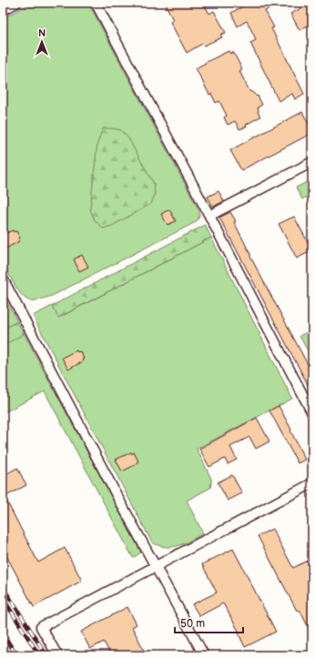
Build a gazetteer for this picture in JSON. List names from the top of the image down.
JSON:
{
  "scale_bar": "50 m",
  "north": "top"
}
